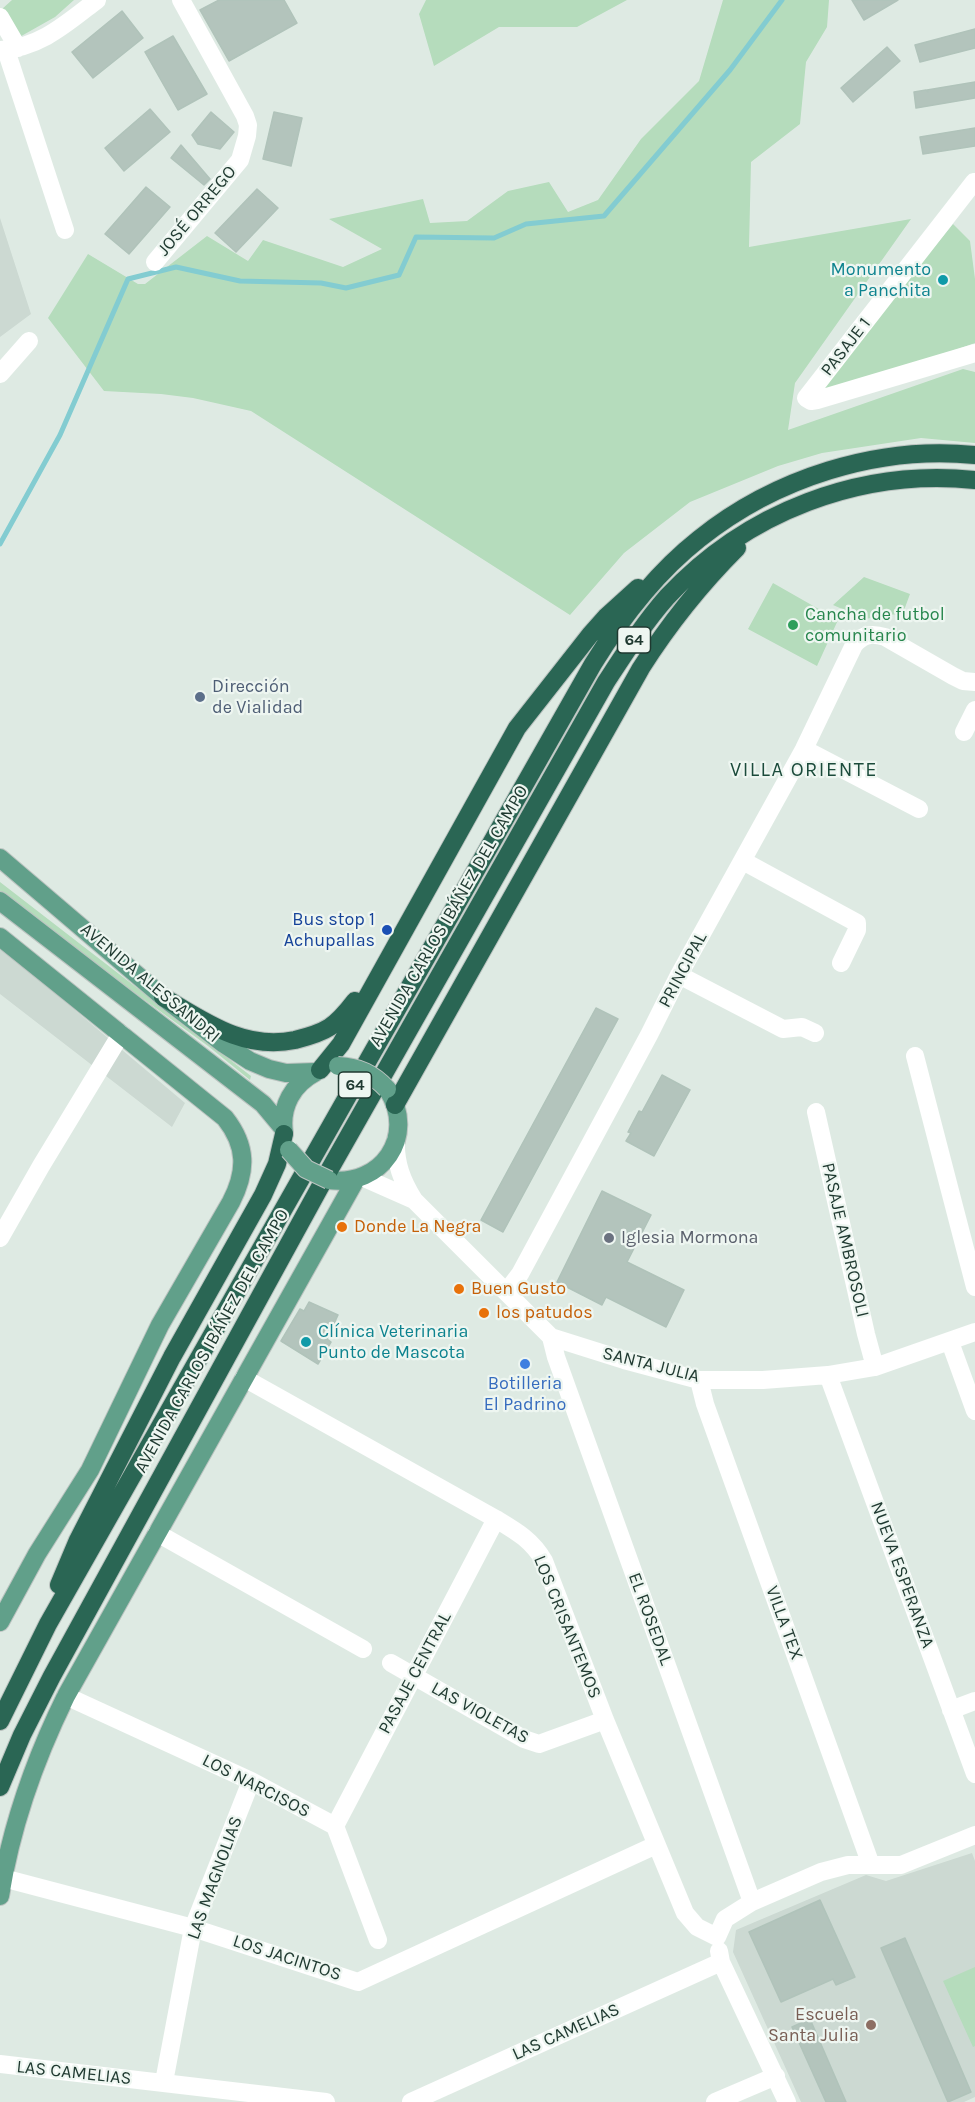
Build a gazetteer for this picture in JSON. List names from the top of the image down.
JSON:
{
  "streets": {
    "highway": ["64", "AVENIDA CARLOS IBÁÑEZ DEL CAMPO"],
    "main road": ["AVENIDA ALESSANDRI"],
    "street": [
      "JOSÉ ORREGO",
      "PASAJE 1",
      "PRINCIPAL",
      "PASAJE AMBROSOLI",
      "SANTA JULIA",
      "NUEVA ESPERANZA",
      "EL ROSEDAL",
      "VILLA TEX",
      "LOS CRISANTEMOS",
      "PASAJE CENTRAL",
      "LAS VIOLETAS",
      "LOS NARCISOS",
      "LAS MAGNOLIAS",
      "LOS JACINTOS",
      "LAS CAMELIAS"
    ]
  },
  "crossings": [
    ["PRINCIPAL", "SANTA JULIA"],
    ["AVENIDA ALESSANDRI", "SANTA JULIA"],
    ["PASAJE AMBROSOLI", "SANTA JULIA"],
    ["SANTA JULIA", "NUEVA ESPERANZA"],
    ["SANTA JULIA", "EL ROSEDAL"],
    ["SANTA JULIA", "VILLA TEX"],
    ["LOS CRISANTEMOS", "PASAJE CENTRAL"],
    ["LOS CRISANTEMOS", "LAS VIOLETAS"],
    ["LOS CRISANTEMOS", "LOS JACINTOS"],
    ["PASAJE CENTRAL", "LAS VIOLETAS"],
    ["PASAJE CENTRAL", "LOS NARCISOS"],
    ["LOS NARCISOS", "LAS MAGNOLIAS"],
    ["LAS MAGNOLIAS", "LOS JACINTOS"],
    ["LAS MAGNOLIAS", "LAS CAMELIAS"]
  ],
  "districts": ["VILLA ORIENTE"],
  "places": [
    "Monumento a Panchita",
    "Cancha de futbol comunitario",
    "Dirección de Vialidad",
    "Bus stop 1 Achupallas",
    "Donde La Negra",
    "Iglesia Mormona",
    "Buen Gusto",
    "los patudos",
    "Clínica Veterinaria Punto de Mascota",
    "Botilleria El Padrino",
    "Escuela Santa Julia"
  ]
}
